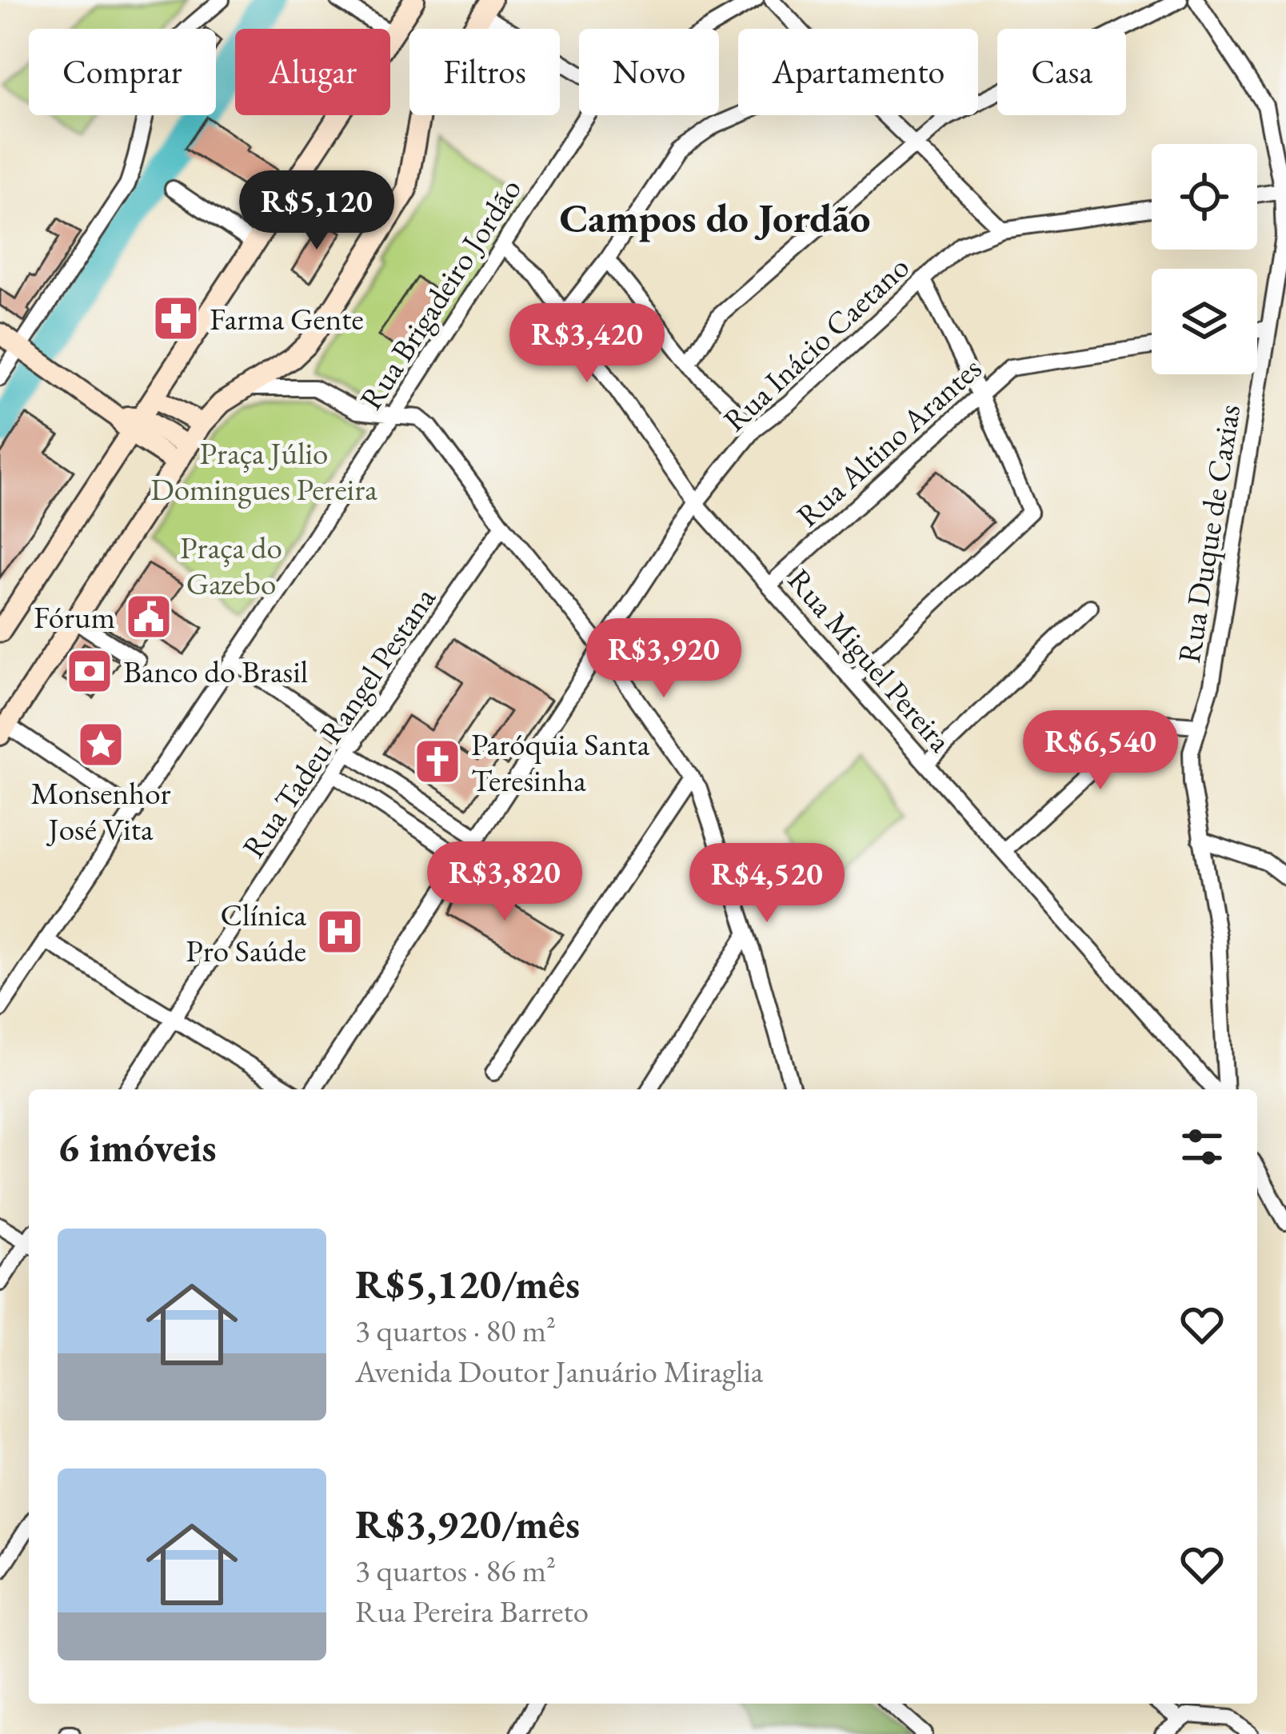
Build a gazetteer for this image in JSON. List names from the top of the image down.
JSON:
{
  "streets": {
    "street": [
      "Rua Brigadeiro Jordão",
      "Rua Inácio Caetano",
      "Rua Altino Arantes",
      "Rua Duque de Caxias",
      "Rua Miguel Pereira",
      "Rua Tadeu Rangel Pestana"
    ]
  },
  "crossings": [
    ["Rua Brigadeiro Jordão", "Rua Miguel Pereira"],
    ["Rua Inácio Caetano", "Rua Miguel Pereira"],
    ["Rua Altino Arantes", "Rua Miguel Pereira"]
  ],
  "districts": ["Campos do Jordão"],
  "parks": ["Praça Júlio Domingues Pereira", "Praça do Gazebo"],
  "places": {
    "pharmacy": ["Farma Gente"],
    "public building": ["Fórum"],
    "bank": ["Banco do Brasil"],
    "place": ["Monsenhor José Vita"],
    "church": ["Paróquia Santa Teresinha"],
    "hospital": ["Clínica Pro Saúde"]
  },
  "page": {
    "chip": [
      "Comprar",
      "Alugar",
      "Filtros",
      "Novo",
      "Apartamento",
      "Casa"
    ],
    "price": [
      "R$5,120",
      "R$3,420",
      "R$3,920",
      "R$6,540",
      "R$3,820",
      "R$4,520"
    ],
    "heading": "6 imóveis",
    "list": [
      {
        "name": "R$5,120/mês",
        "note": "3 quartos · 80 m² · Avenida Doutor Januário Miraglia"
      },
      {
        "name": "R$3,920/mês",
        "note": "3 quartos · 86 m² · Rua Pereira Barreto"
      }
    ]
  }
}
